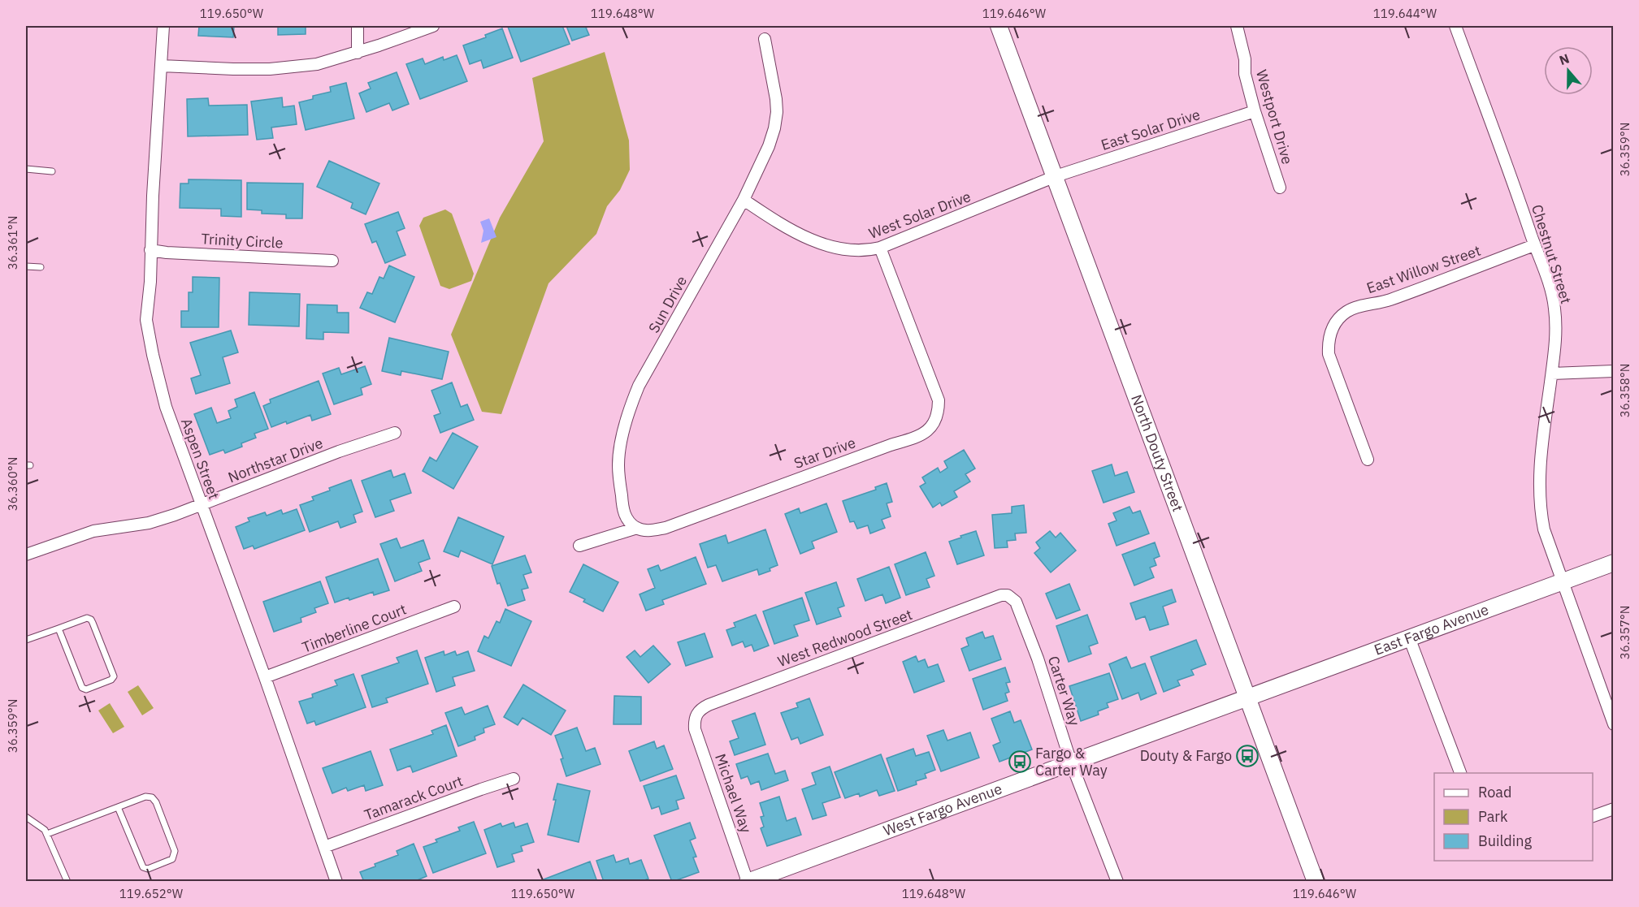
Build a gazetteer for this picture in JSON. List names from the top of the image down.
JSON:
{
  "streets": {
    "main road": ["North Douty Street", "East Fargo Avenue", "West Fargo Avenue"],
    "street": [
      "Westport Drive",
      "East Solar Drive",
      "West Solar Drive",
      "Trinity Circle",
      "Chestnut Street",
      "East Willow Street",
      "Sun Drive",
      "Star Drive",
      "Aspen Street",
      "Northstar Drive",
      "Timberline Court",
      "West Redwood Street",
      "Carter Way",
      "Michael Way",
      "Tamarack Court"
    ]
  },
  "crossings": [
    ["Westport Drive", "East Solar Drive"],
    ["East Solar Drive", "West Solar Drive"],
    ["East Solar Drive", "North Douty Street"],
    ["West Solar Drive", "Sun Drive"],
    ["West Solar Drive", "Star Drive"],
    ["West Solar Drive", "North Douty Street"],
    ["Trinity Circle", "Aspen Street"],
    ["Chestnut Street", "East Willow Street"],
    ["Chestnut Street", "East Fargo Avenue"],
    ["Sun Drive", "Star Drive"],
    ["North Douty Street", "East Fargo Avenue"],
    ["North Douty Street", "West Fargo Avenue"],
    ["Aspen Street", "Northstar Drive"],
    ["Aspen Street", "Timberline Court"],
    ["Aspen Street", "Tamarack Court"],
    ["East Fargo Avenue", "West Fargo Avenue"],
    ["West Redwood Street", "Carter Way"],
    ["West Redwood Street", "Michael Way"],
    ["Carter Way", "West Fargo Avenue"],
    ["Michael Way", "West Fargo Avenue"]
  ],
  "places": {
    "bus stop": ["Douty & Fargo", "Fargo & Carter Way"]
  },
  "legend": ["Road", "Park", "Building"],
  "north": "top",
  "coordinates": [
    "119.650°W",
    "119.648°W",
    "119.646°W",
    "119.644°W",
    "36.359°N",
    "36.361°N",
    "36.358°N",
    "36.360°N",
    "36.357°N",
    "119.652°W"
  ]
}
